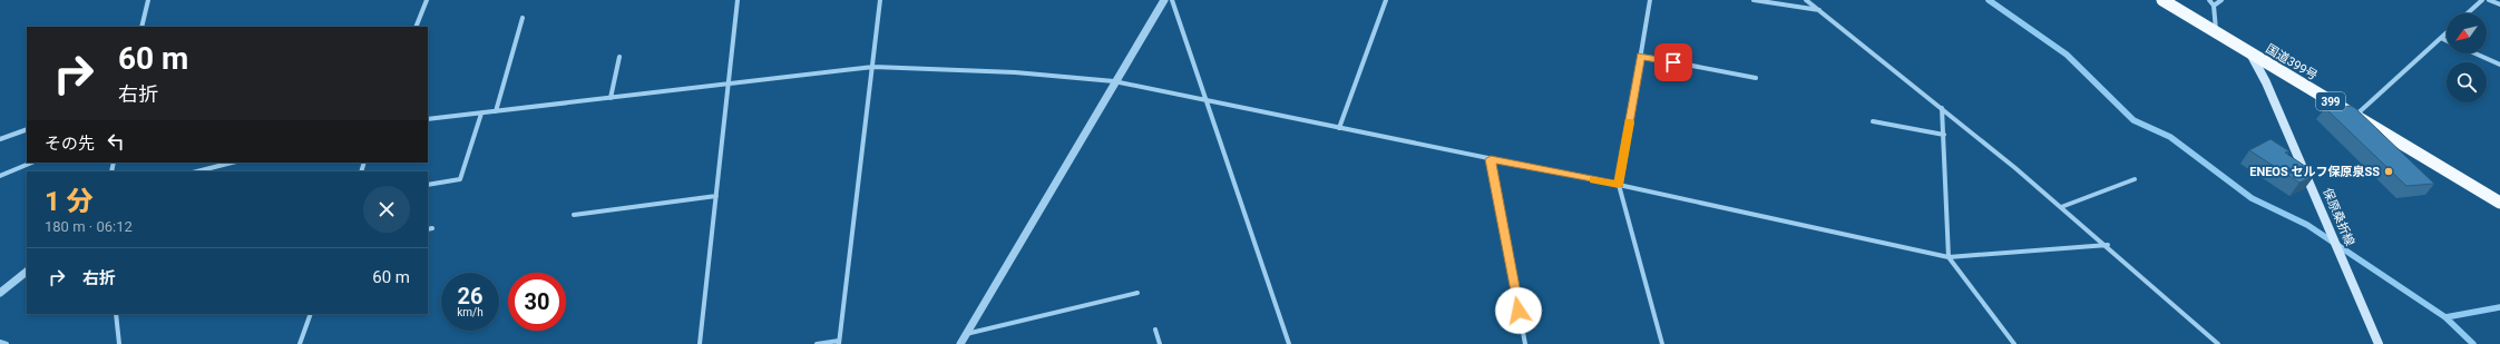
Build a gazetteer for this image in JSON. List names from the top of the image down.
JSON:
{
  "streets": {
    "highway": ["国道399号", "399"],
    "main road": ["保原桑折線"]
  },
  "crossings": [
    ["国道399号", "保原桑折線"]
  ],
  "places": ["ENEOS セルフ保原泉SS"],
  "north": "bottom left",
  "page": {
    "turn": ["60 m", "右折"],
    "then": "その先",
    "heading": ["1 分", "180 m · 06:12"],
    "list": [
      {
        "name": "右折",
        "value": "60 m"
      }
    ],
    "speed": "26 km/h",
    "limit": "30"
  }
}
